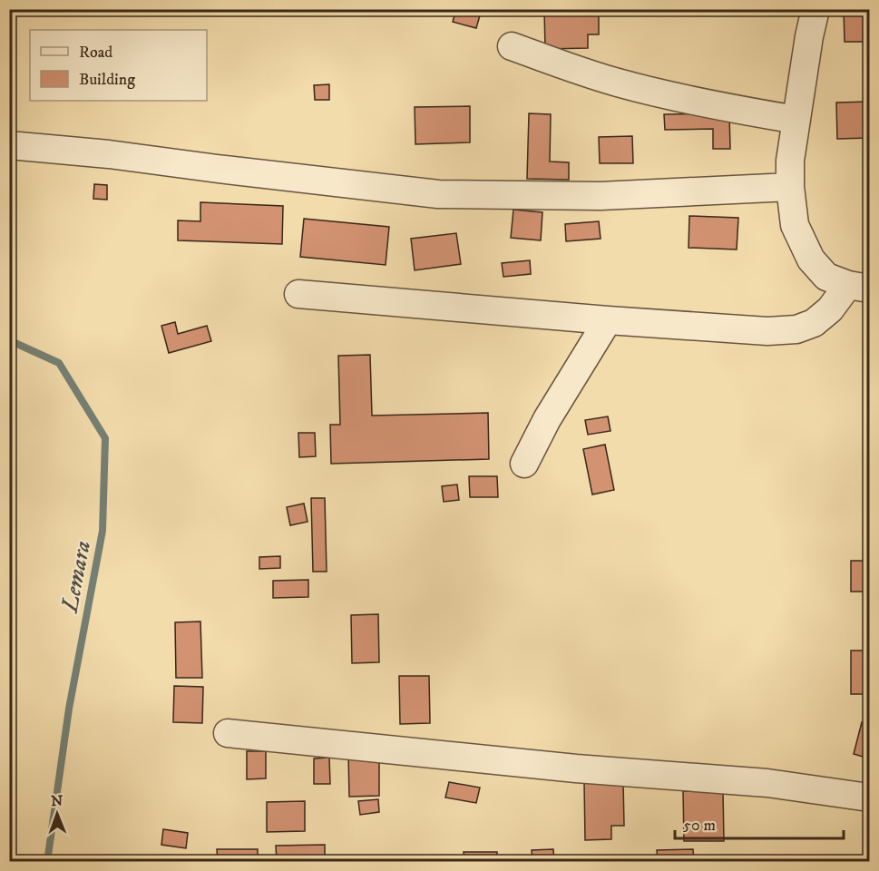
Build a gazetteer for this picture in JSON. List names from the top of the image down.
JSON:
{
  "water": ["Lemara"],
  "legend": ["Road", "Building"],
  "scale_bar": "50 m",
  "north": "top"
}
